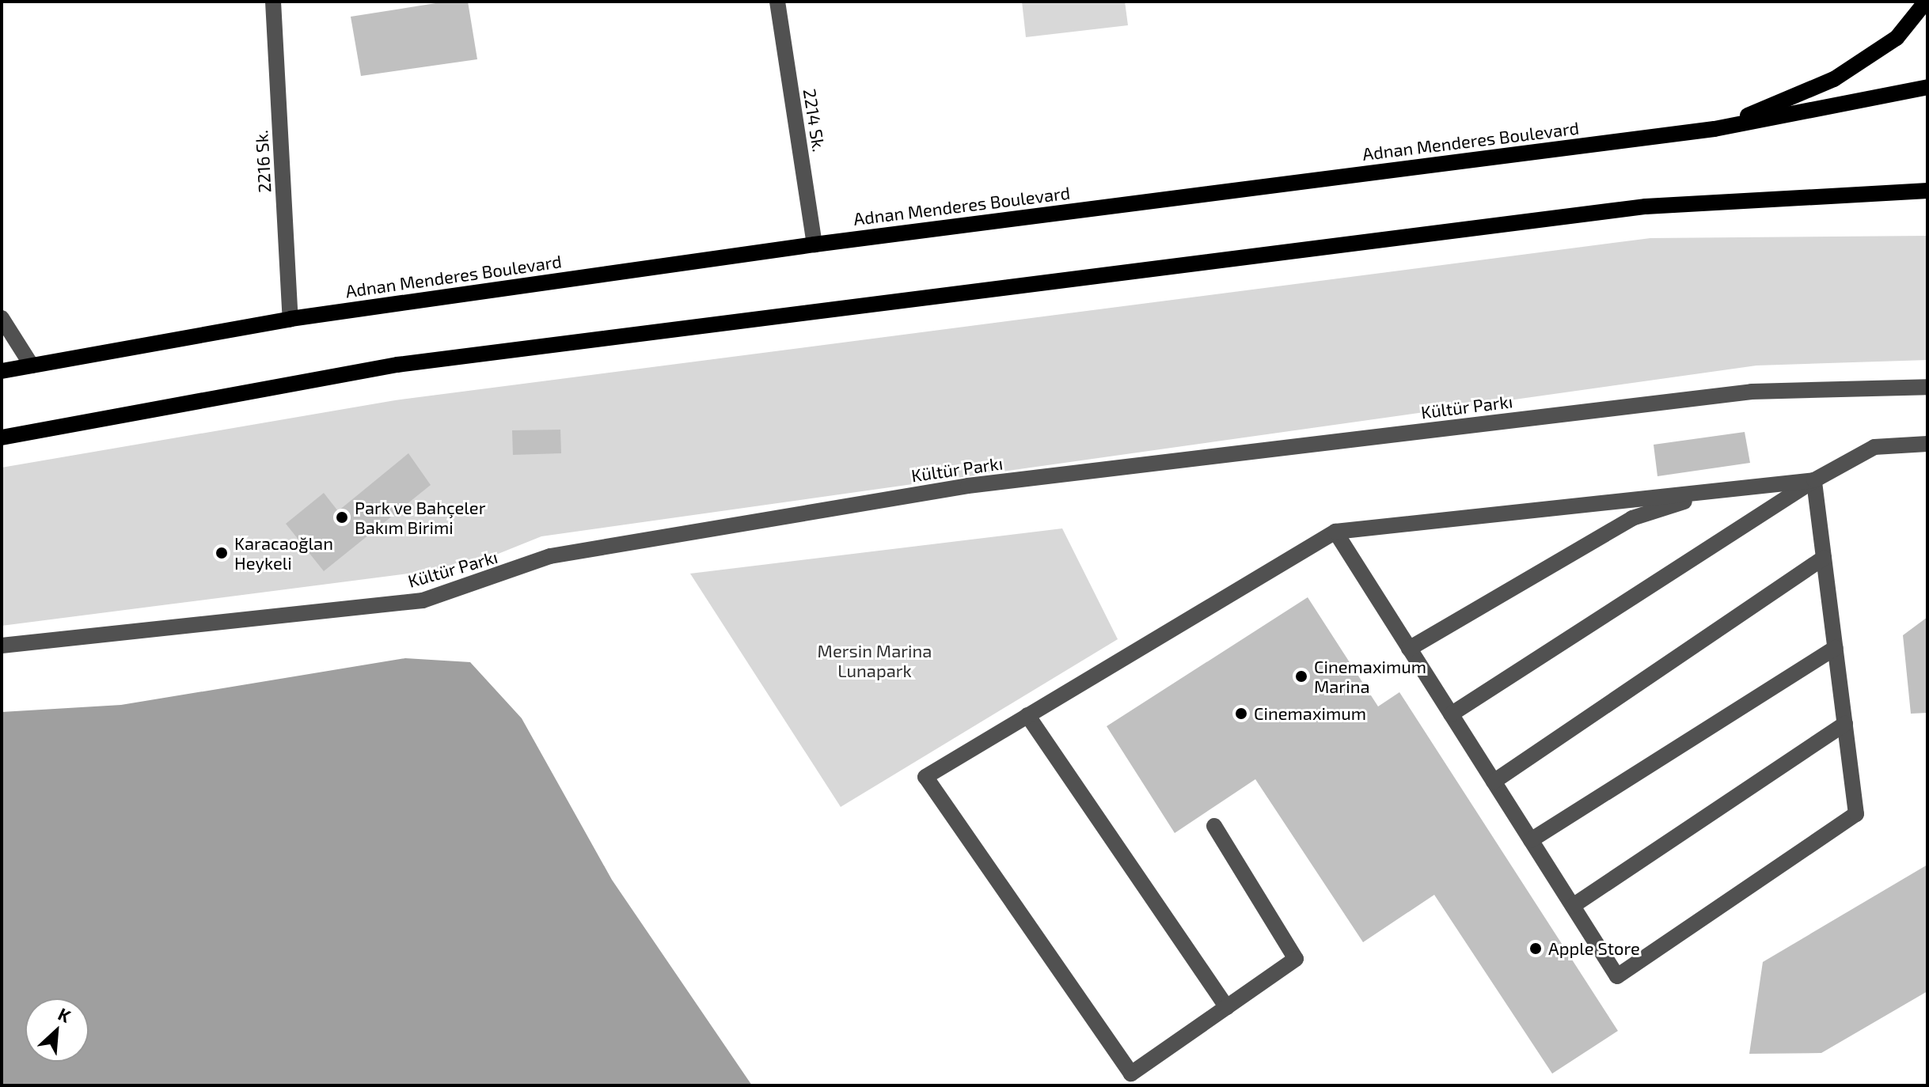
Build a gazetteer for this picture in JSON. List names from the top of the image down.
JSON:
{
  "streets": {
    "main road": ["Adnan Menderes Boulevard"],
    "street": ["2214 Sk.", "2216 Sk.", "Kültür Parkı"]
  },
  "crossings": [
    ["2214 Sk.", "Adnan Menderes Boulevard"],
    ["Adnan Menderes Boulevard", "2216 Sk."]
  ],
  "parks": ["Mersin Marina Lunapark"],
  "places": [
    "Park ve Bahçeler Bakım Birimi",
    "Karacaoğlan Heykeli",
    "Cinemaximum Marina",
    "Cinemaximum",
    "Apple Store"
  ],
  "north": "top right"
}
